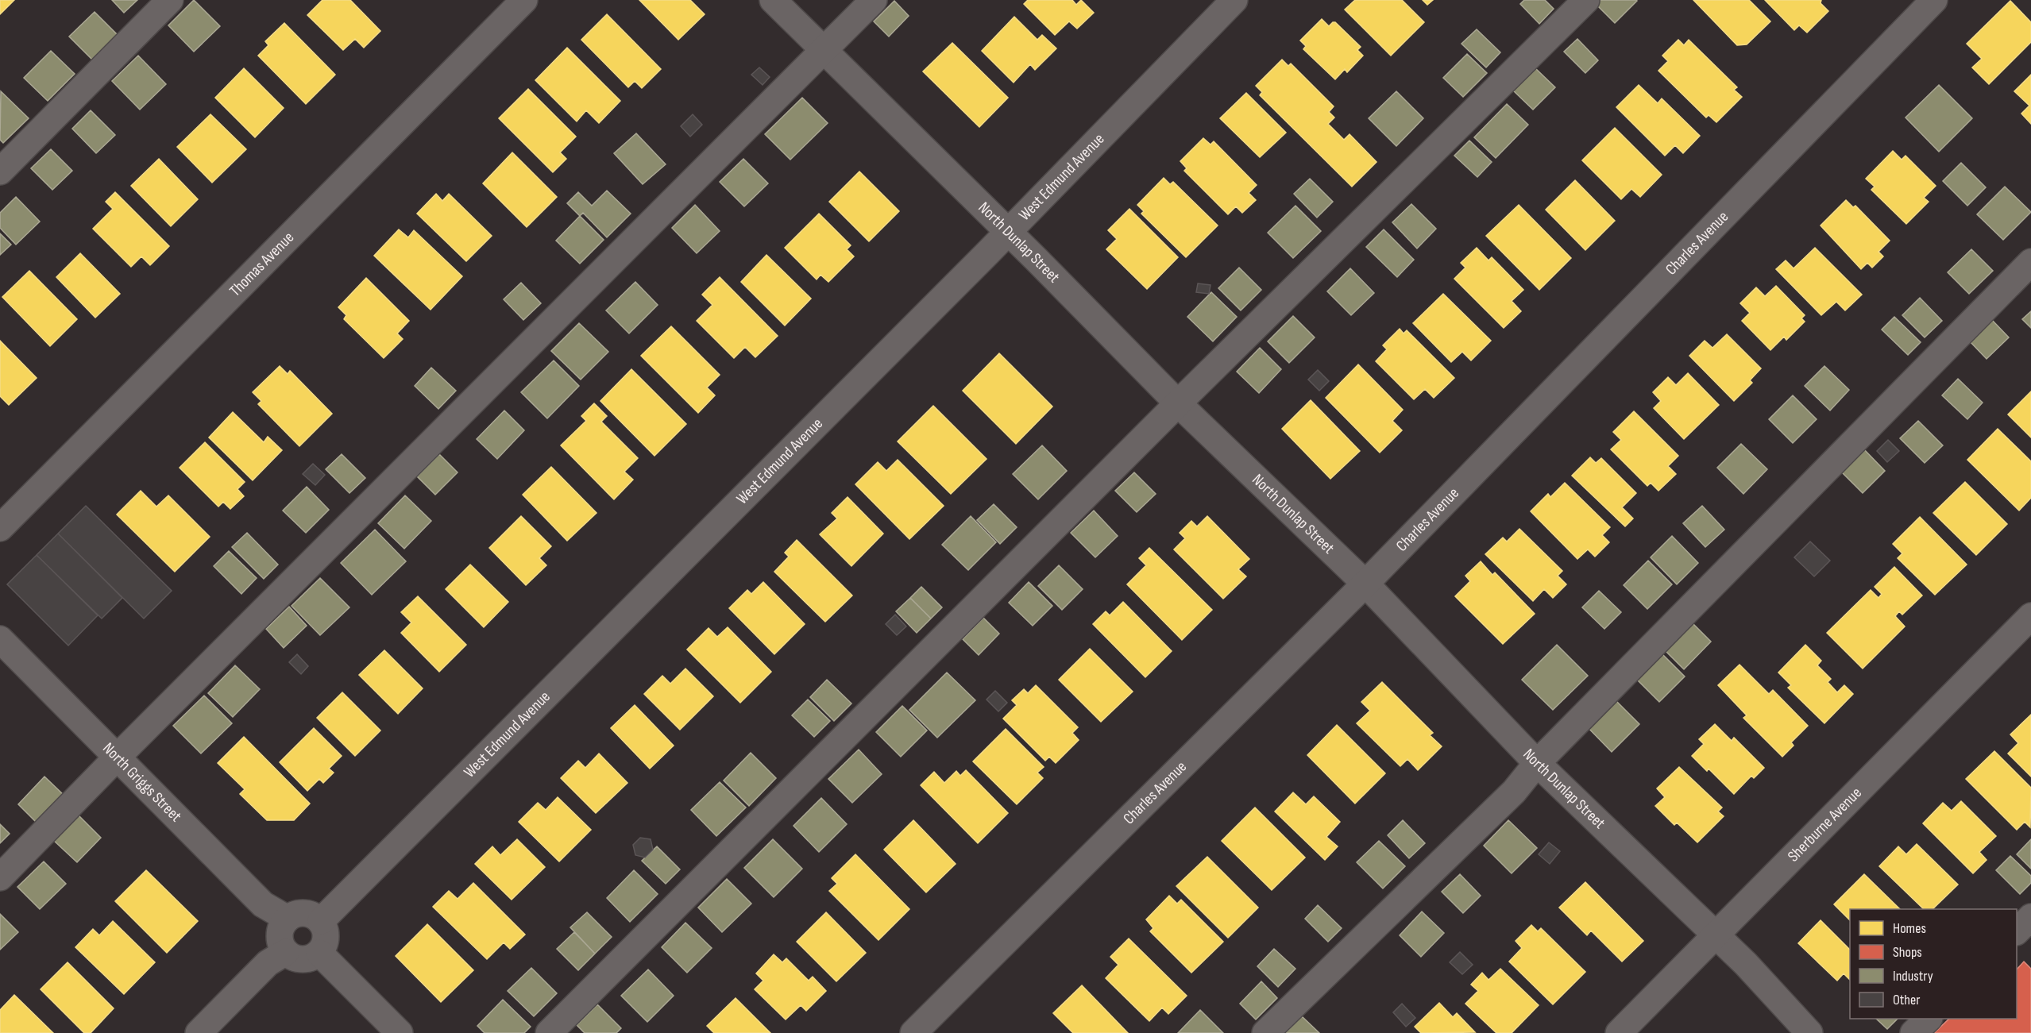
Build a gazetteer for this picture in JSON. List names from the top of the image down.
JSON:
{
  "streets": {
    "street": [
      "West Edmund Avenue",
      "North Dunlap Street",
      "Charles Avenue",
      "Thomas Avenue",
      "North Griggs Street",
      "Sherburne Avenue"
    ]
  },
  "crossings": [
    ["West Edmund Avenue", "North Dunlap Street"],
    ["West Edmund Avenue", "North Griggs Street"],
    ["North Dunlap Street", "Charles Avenue"],
    ["North Dunlap Street", "Sherburne Avenue"]
  ],
  "legend": [
    "Homes",
    "Shops",
    "Industry",
    "Other"
  ]
}
